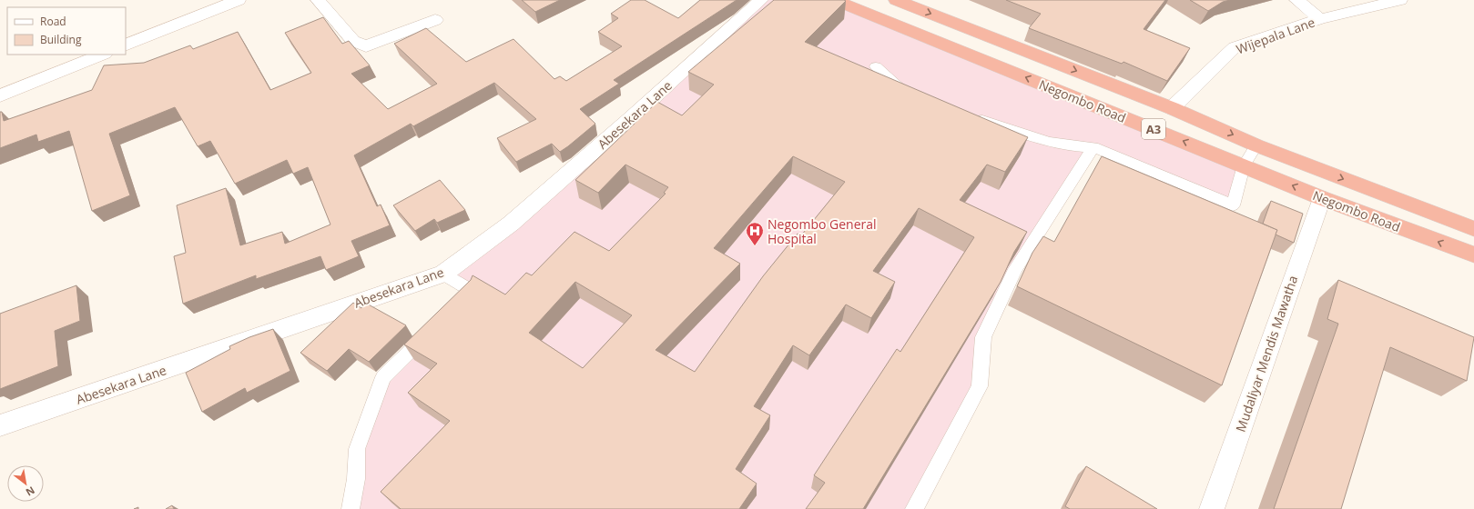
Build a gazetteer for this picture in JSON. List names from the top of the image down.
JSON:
{
  "streets": {
    "highway": ["Negombo Road", "A3"],
    "street": ["Wijepala Lane", "Abesekara Lane", "Mudaliyar Mendis Mawatha"]
  },
  "crossings": [
    ["Wijepala Lane", "Negombo Road"],
    ["Negombo Road", "Mudaliyar Mendis Mawatha"]
  ],
  "places": {
    "hospital": ["Negombo General Hospital"]
  },
  "legend": ["Road", "Building"],
  "north": "bottom right"
}
